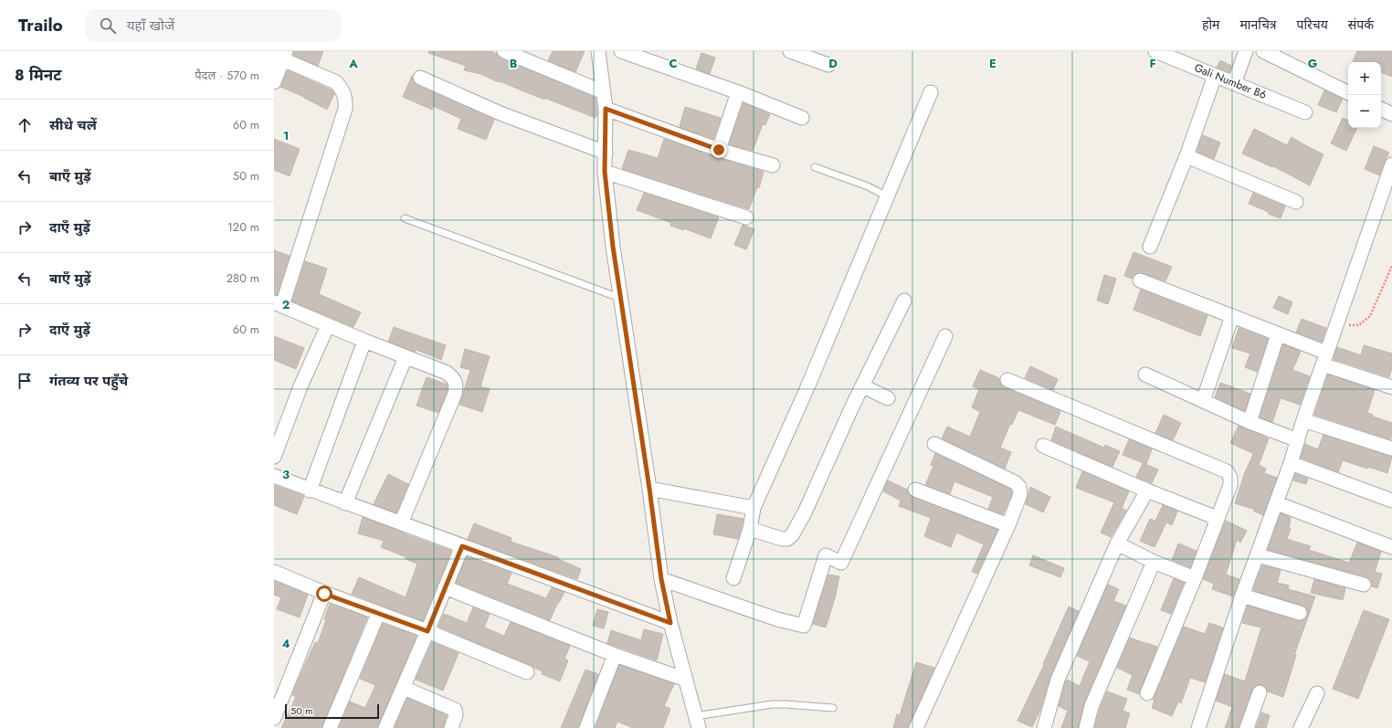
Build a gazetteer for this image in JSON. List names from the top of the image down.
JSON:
{
  "streets": {
    "street": ["Gali Number B6"]
  },
  "scale_bar": "50 m",
  "page": {
    "header": "Trailo",
    "search": "यहाँ खोजें",
    "nav": [
      "होम",
      "मानचित्र",
      "परिचय",
      "संपर्क"
    ],
    "heading": ["8 मिनट", "पैदल · 570 m"],
    "map_buttons": ["+", "−"],
    "list": [
      ["सीधे चलें", "60 m"],
      ["बाएँ मुड़ें", "50 m"],
      ["दाएँ मुड़ें", "120 m"],
      ["बाएँ मुड़ें", "280 m"],
      ["दाएँ मुड़ें", "60 m"],
      "गंतव्य पर पहुँचे"
    ],
    "scale": "50 m"
  },
  "grid": {
    "columns": [
      "A",
      "B",
      "C",
      "D",
      "E",
      "F",
      "G"
    ],
    "rows": [
      "1",
      "2",
      "3",
      "4"
    ]
  }
}
